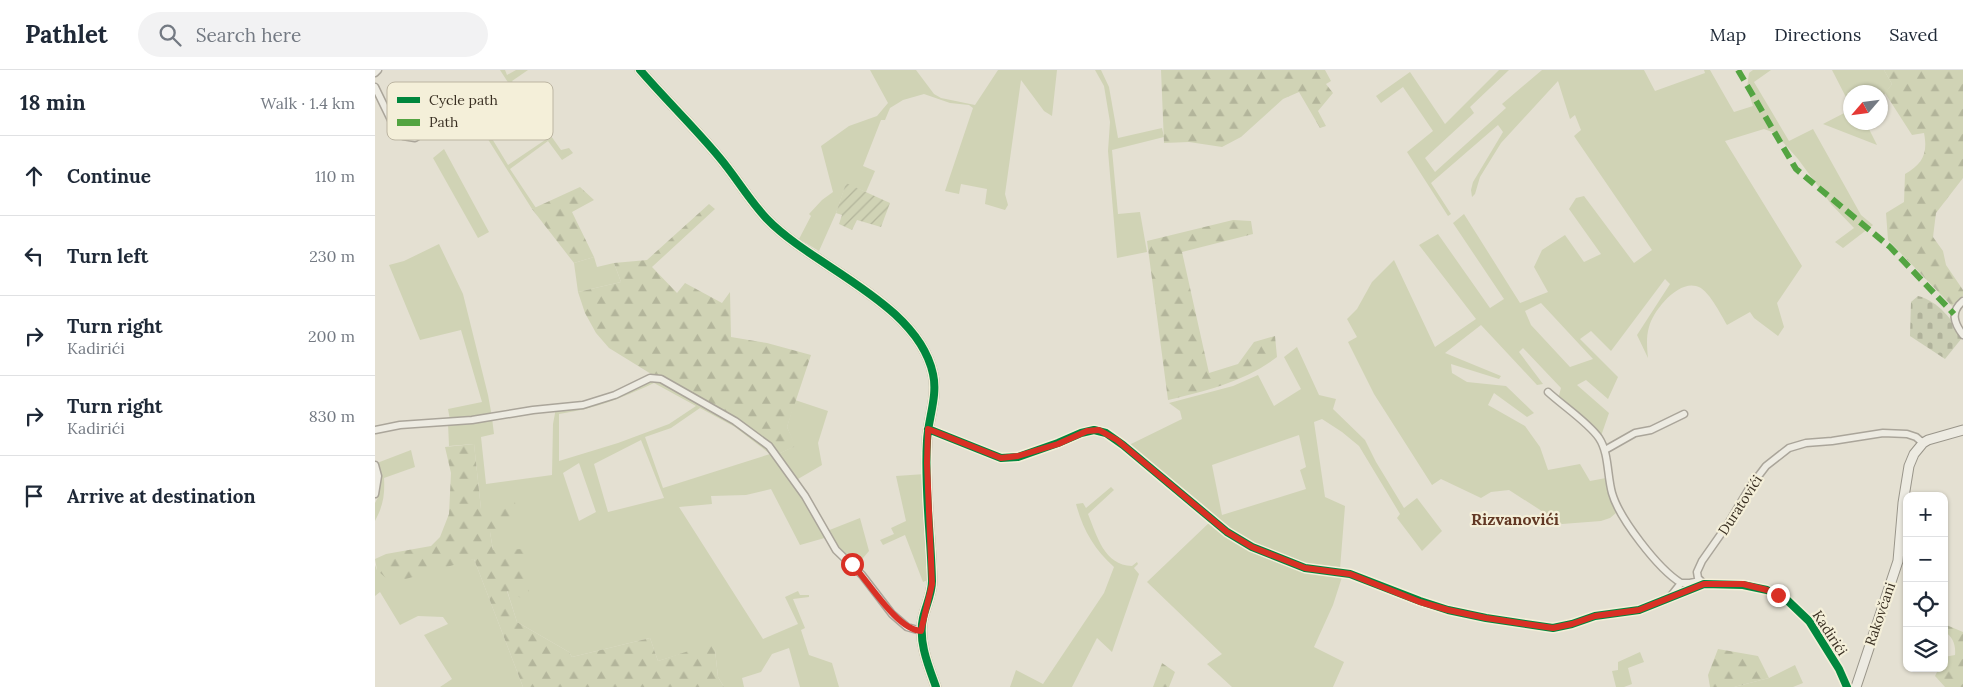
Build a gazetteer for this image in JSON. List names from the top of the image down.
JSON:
{
  "streets": {
    "street": ["Duratovići", "Rakovčani", "Kadirići"]
  },
  "crossings": [
    ["Duratovići", "Rakovčani"],
    ["Duratovići", "Kadirići"]
  ],
  "districts": ["Rizvanovići"],
  "legend": ["Cycle path", "Path"],
  "north": "bottom left",
  "page": {
    "header": "Pathlet",
    "search": "Search here",
    "nav": ["Map", "Directions", "Saved"],
    "heading": ["18 min", "Walk · 1.4 km"],
    "list": [
      ["Continue", "110 m"],
      ["Turn left", "230 m"],
      ["Turn right", "Kadirići", "200 m"],
      ["Turn right", "Kadirići", "830 m"],
      "Arrive at destination"
    ],
    "map_buttons": ["+", "−"]
  }
}
